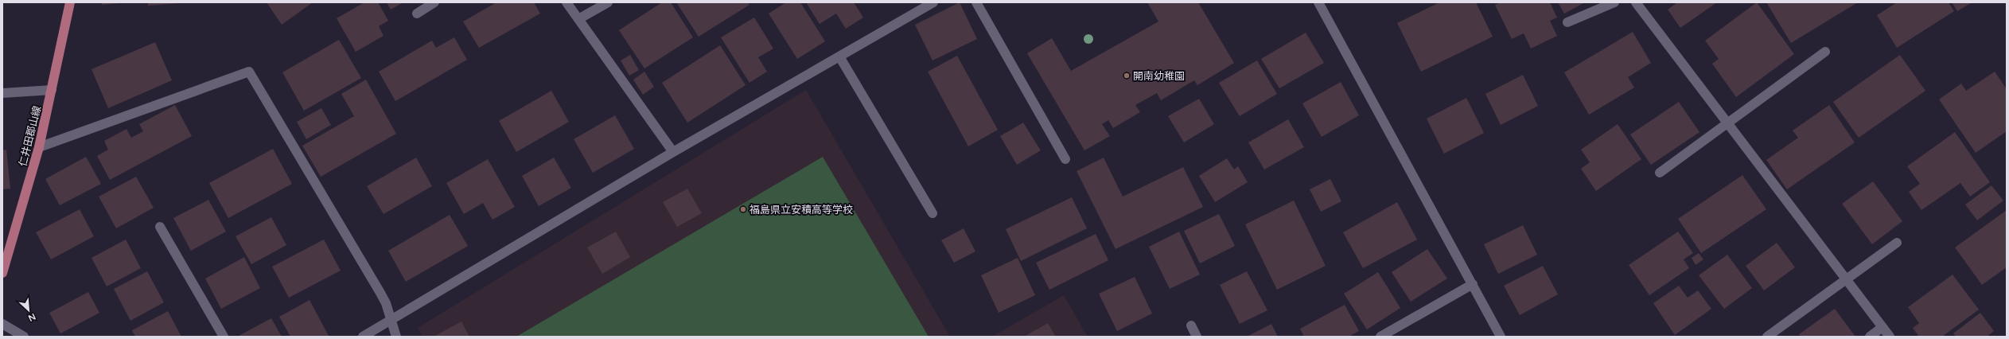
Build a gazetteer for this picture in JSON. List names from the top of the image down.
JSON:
{
  "streets": {
    "main road": ["仁井田郡山線"]
  },
  "places": ["開南幼稚園", "福島県立安積高等学校"],
  "north": "bottom right"
}
